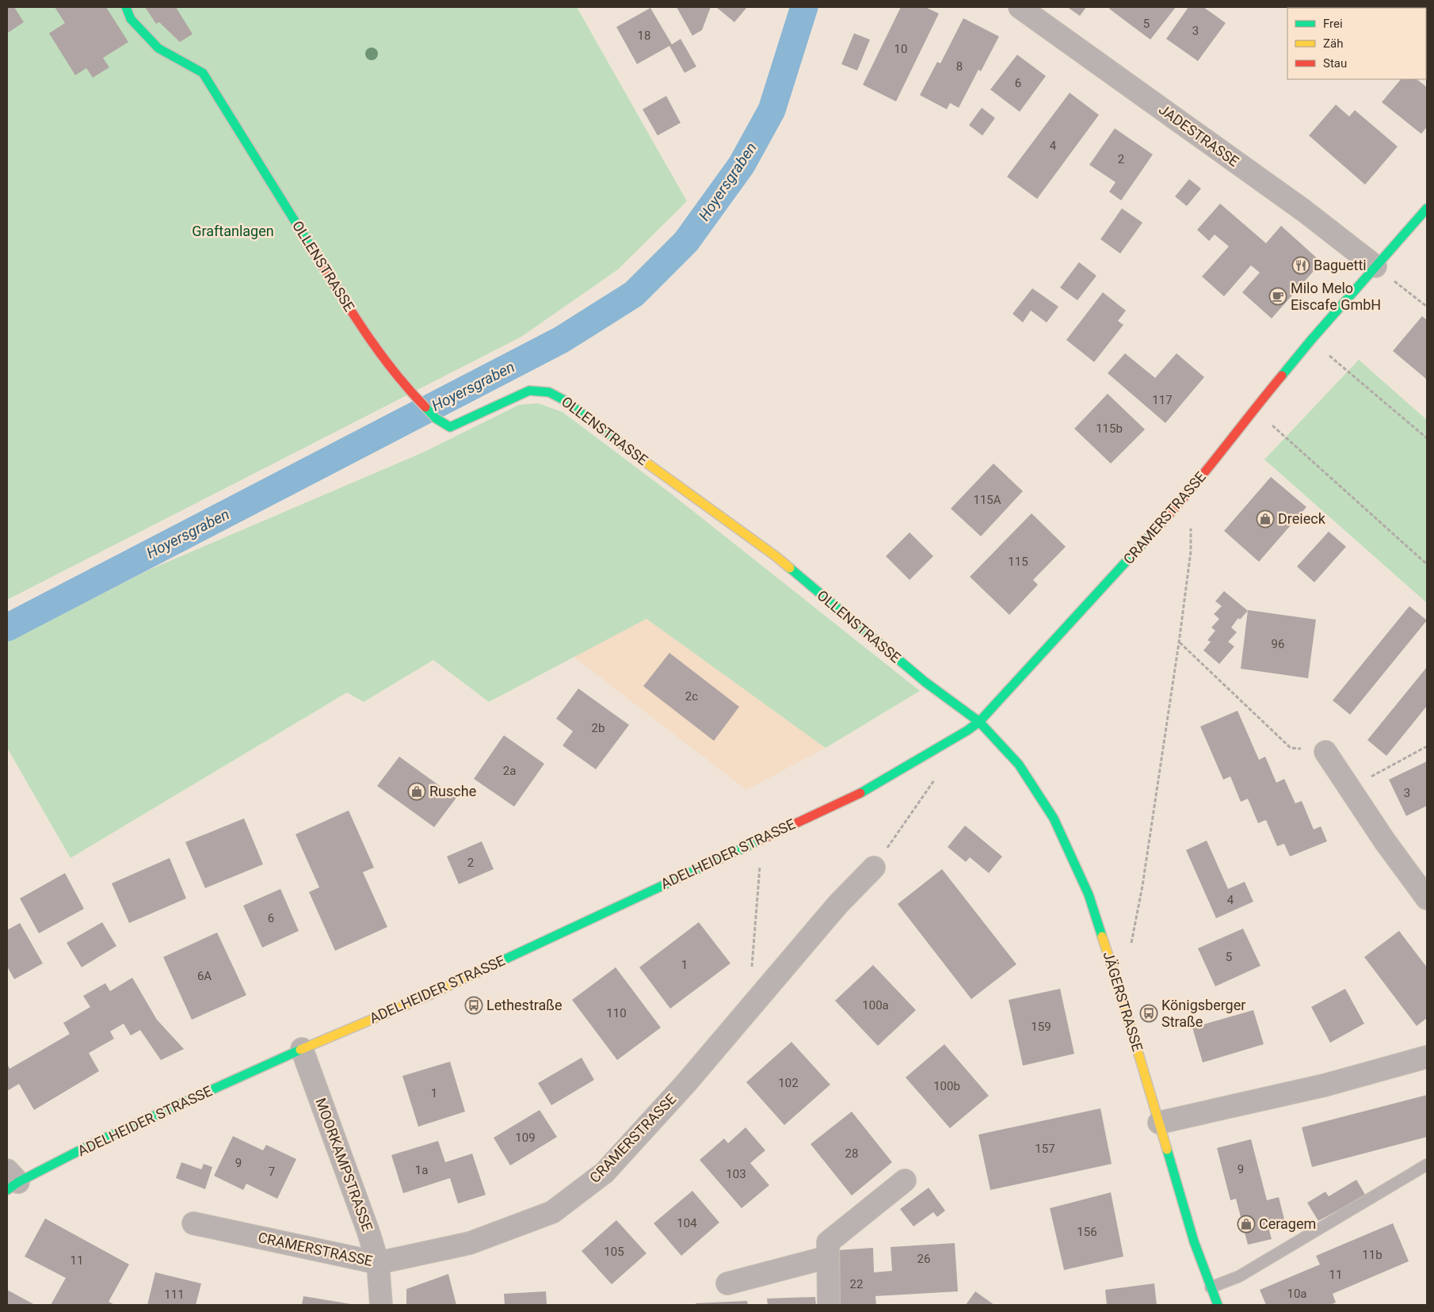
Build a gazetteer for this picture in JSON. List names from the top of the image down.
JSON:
{
  "streets": {
    "street": [
      "JADESTRASSE",
      "OLLENSTRASSE",
      "CRAMERSTRASSE",
      "ADELHEIDER STRASSE",
      "JÄGERSTRASSE",
      "MOORKAMPSTRASSE"
    ]
  },
  "crossings": [
    ["JADESTRASSE", "CRAMERSTRASSE"],
    ["OLLENSTRASSE", "CRAMERSTRASSE"],
    ["OLLENSTRASSE", "JÄGERSTRASSE"],
    ["CRAMERSTRASSE", "ADELHEIDER STRASSE"],
    ["CRAMERSTRASSE", "JÄGERSTRASSE"],
    ["CRAMERSTRASSE", "MOORKAMPSTRASSE"],
    ["ADELHEIDER STRASSE", "MOORKAMPSTRASSE"]
  ],
  "water": ["Hoyersgraben"],
  "parks": ["Graftanlagen"],
  "places": {
    "restaurant": ["Baguetti"],
    "cafe": ["Milo Melo Eiscafe GmbH"],
    "shop": ["Dreieck", "Rusche", "Ceragem"],
    "bus stop": ["Lethestraße", "Königsberger Straße"]
  },
  "house_numbers": [
    "5",
    "3",
    "18",
    "10",
    "8",
    "6",
    "4",
    "2",
    "117",
    "115b",
    "115A",
    "115",
    "96",
    "2c",
    "2b",
    "2a",
    "3",
    "2",
    "4",
    "6",
    "5",
    "1",
    "6A",
    "100a",
    "110",
    "159",
    "102",
    "100b",
    "1",
    "109",
    "157",
    "28",
    "9",
    "9",
    "1a",
    "7",
    "103",
    "104",
    "156",
    "105",
    "11b",
    "26",
    "11",
    "11",
    "22",
    "10a",
    "111"
  ],
  "legend": ["Frei", "Zäh", "Stau"]
}
